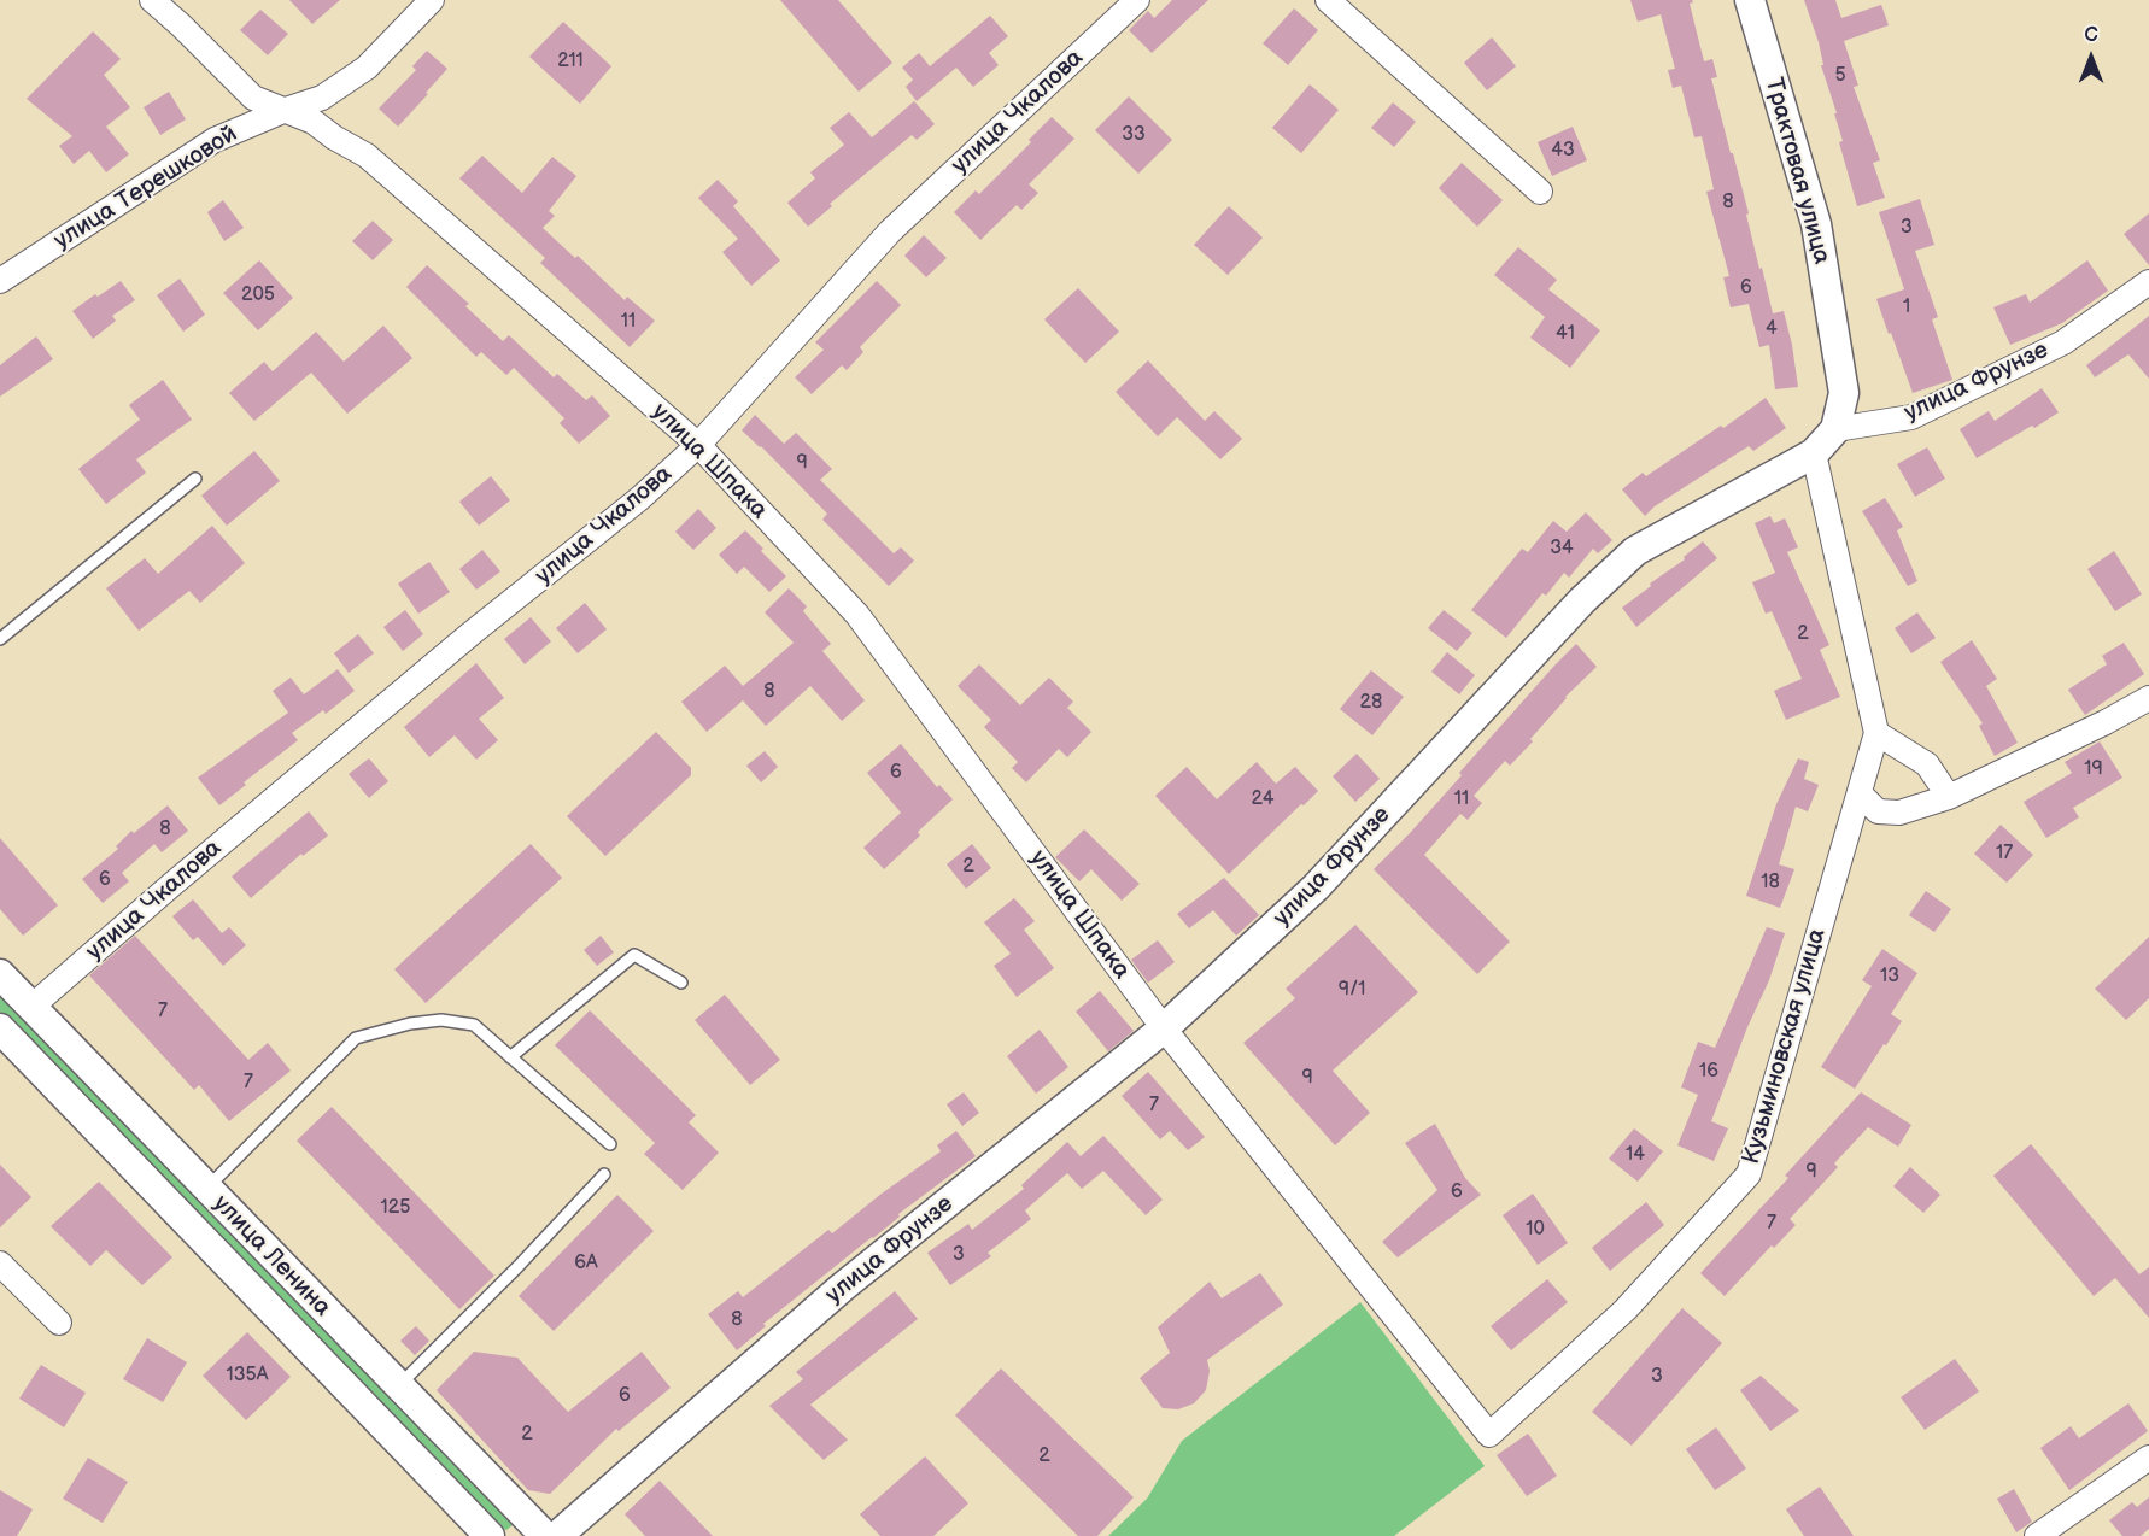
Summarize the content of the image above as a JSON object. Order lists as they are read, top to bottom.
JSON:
{
  "streets": {
    "street": [
      "улица Чкалова",
      "Трактовая улица",
      "улица Терешковой",
      "улица Фрунзе",
      "улица Шпака",
      "Кузьминовская улица",
      "улица Ленина"
    ]
  },
  "crossings": [
    ["улица Чкалова", "улица Шпака"],
    ["улица Чкалова", "улица Ленина"],
    ["Трактовая улица", "улица Фрунзе"],
    ["улица Терешковой", "улица Шпака"],
    ["улица Фрунзе", "улица Шпака"],
    ["улица Фрунзе", "Кузьминовская улица"],
    ["улица Шпака", "Кузьминовская улица"]
  ],
  "house_numbers": [
    "211",
    "5",
    "33",
    "43",
    "8",
    "3",
    "6",
    "205",
    "1",
    "11",
    "4",
    "41",
    "9",
    "34",
    "2",
    "8",
    "28",
    "19",
    "6",
    "24",
    "11",
    "8",
    "17",
    "2",
    "6",
    "18",
    "13",
    "9/1",
    "7",
    "16",
    "9",
    "7",
    "7",
    "14",
    "9",
    "6",
    "125",
    "7",
    "10",
    "3",
    "6А",
    "8",
    "135А",
    "3",
    "6",
    "2",
    "2"
  ],
  "north": "top"
}
